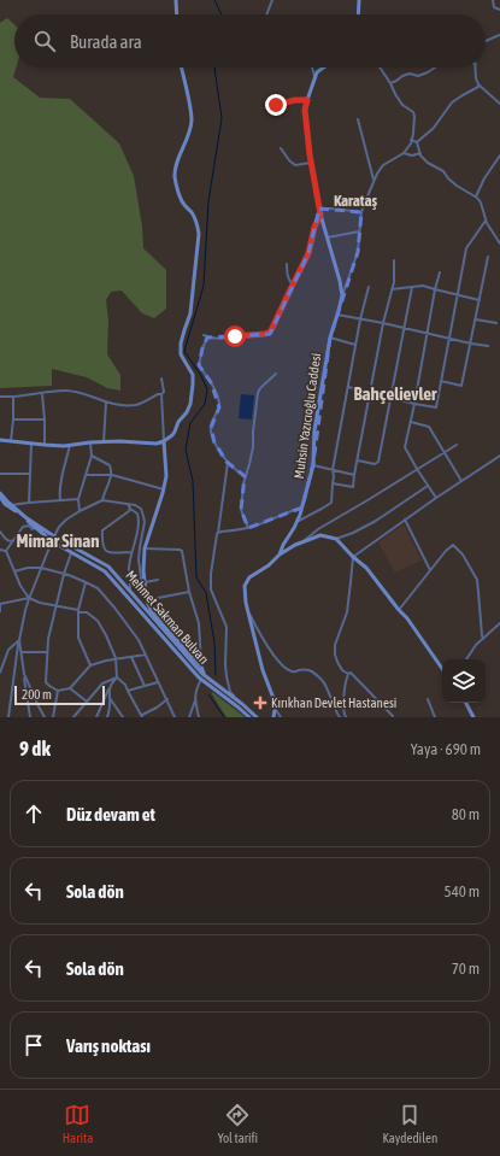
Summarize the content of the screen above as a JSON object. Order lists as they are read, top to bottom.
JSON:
{
  "streets": {
    "street": ["Muhsin Yazıcıoğlu Caddesi", "Mehmet Sakman Bulvarı"]
  },
  "districts": ["Karataş", "Bahçelievler", "Mimar Sinan"],
  "places": {
    "health": ["Kırıkhan Devlet Hastanesi"]
  },
  "scale_bar": "200 m",
  "page": {
    "search": "Burada ara",
    "scale": "200 m",
    "heading": ["9 dk", "Yaya · 690 m"],
    "list": [
      ["Düz devam et", "80 m"],
      ["Sola dön", "540 m"],
      ["Sola dön", "70 m"],
      "Varış noktası"
    ],
    "nav": ["Harita", "Yol tarifi", "Kaydedilen"]
  }
}
